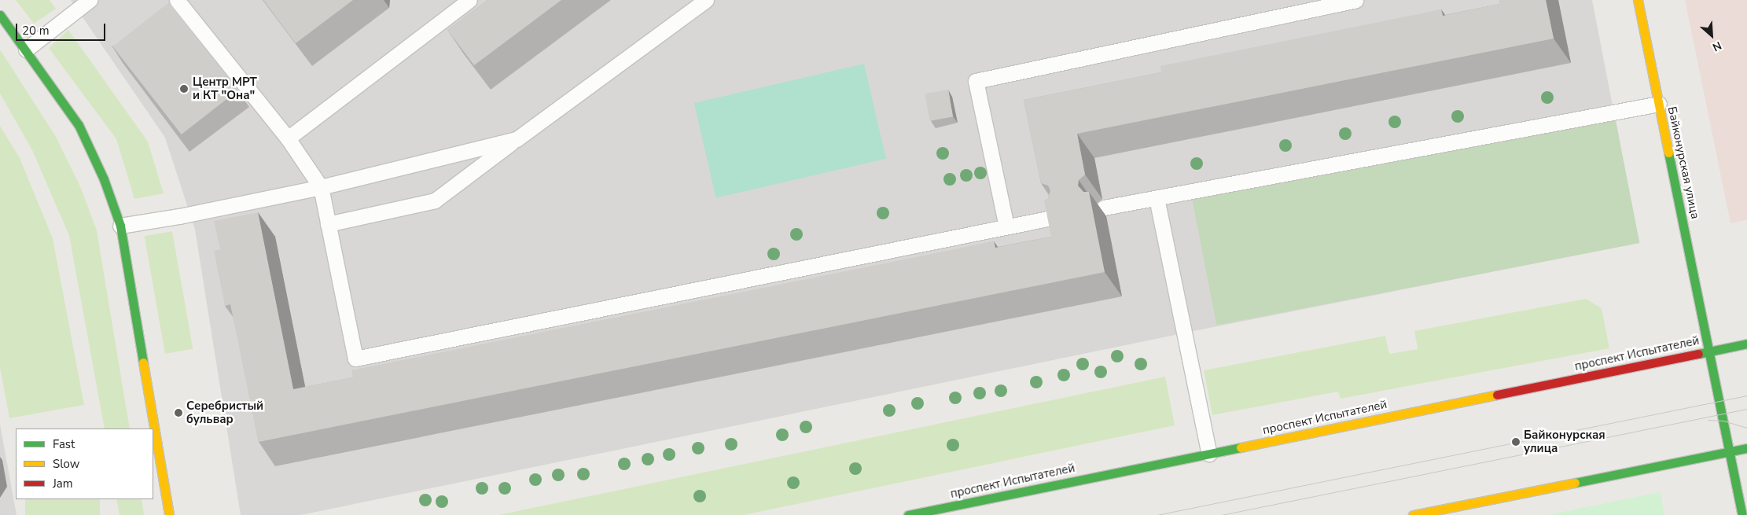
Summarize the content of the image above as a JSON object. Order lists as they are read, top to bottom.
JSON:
{
  "streets": {
    "main road": ["Байконурская улица", "проспект Испытателей"]
  },
  "crossings": [
    ["Байконурская улица", "проспект Испытателей"]
  ],
  "places": ["Центр МРТ и КТ \"Она\"", "Серебристый бульвар", "Байконурская улица"],
  "legend": ["Fast", "Slow", "Jam"],
  "scale_bar": "20 m",
  "north": "bottom right"
}
